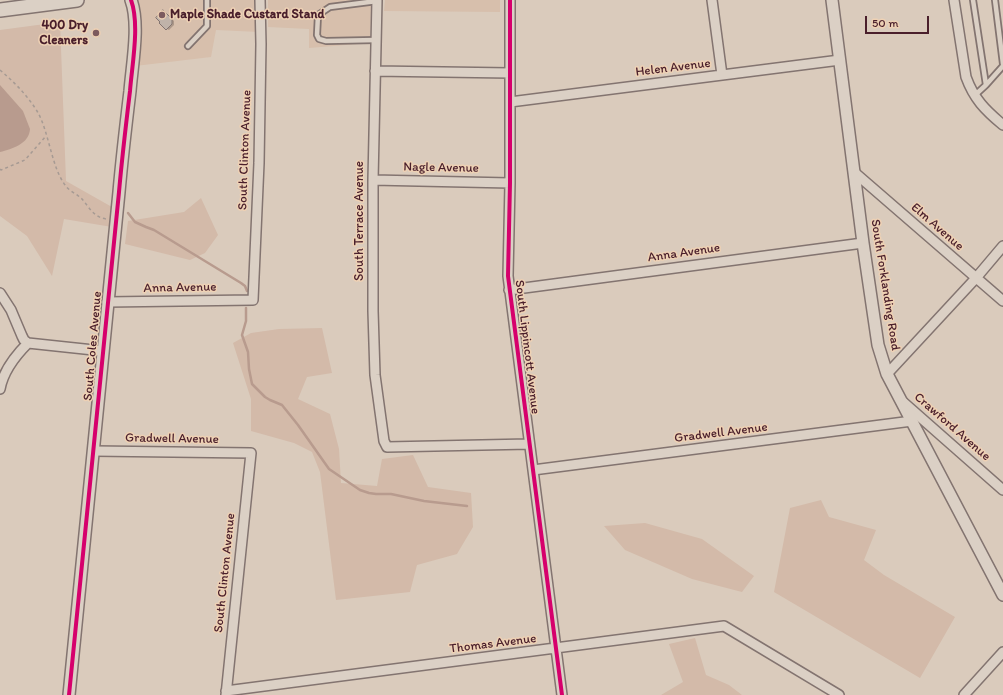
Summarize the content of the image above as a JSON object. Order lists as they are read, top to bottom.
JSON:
{
  "streets": {
    "street": [
      "Helen Avenue",
      "South Clinton Avenue",
      "Nagle Avenue",
      "South Terrace Avenue",
      "Elm Avenue",
      "Anna Avenue",
      "South Forklanding Road",
      "South Coles Avenue",
      "South Lippincott Avenue",
      "Crawford Avenue",
      "Gradwell Avenue",
      "Thomas Avenue"
    ]
  },
  "crossings": [
    ["Helen Avenue", "South Forklanding Road"],
    ["Helen Avenue", "South Lippincott Avenue"],
    ["South Clinton Avenue", "Anna Avenue"],
    ["South Clinton Avenue", "Gradwell Avenue"],
    ["South Clinton Avenue", "Thomas Avenue"],
    ["Nagle Avenue", "South Terrace Avenue"],
    ["Nagle Avenue", "South Lippincott Avenue"],
    ["South Terrace Avenue", "South Lippincott Avenue"],
    ["Elm Avenue", "South Forklanding Road"],
    ["Anna Avenue", "South Forklanding Road"],
    ["Anna Avenue", "South Coles Avenue"],
    ["Anna Avenue", "South Lippincott Avenue"],
    ["South Forklanding Road", "Crawford Avenue"],
    ["South Forklanding Road", "Gradwell Avenue"],
    ["South Coles Avenue", "Gradwell Avenue"],
    ["South Lippincott Avenue", "Gradwell Avenue"],
    ["South Lippincott Avenue", "Thomas Avenue"]
  ],
  "places": ["Maple Shade Custard Stand", "400 Dry Cleaners"],
  "scale_bar": "50 m"
}
